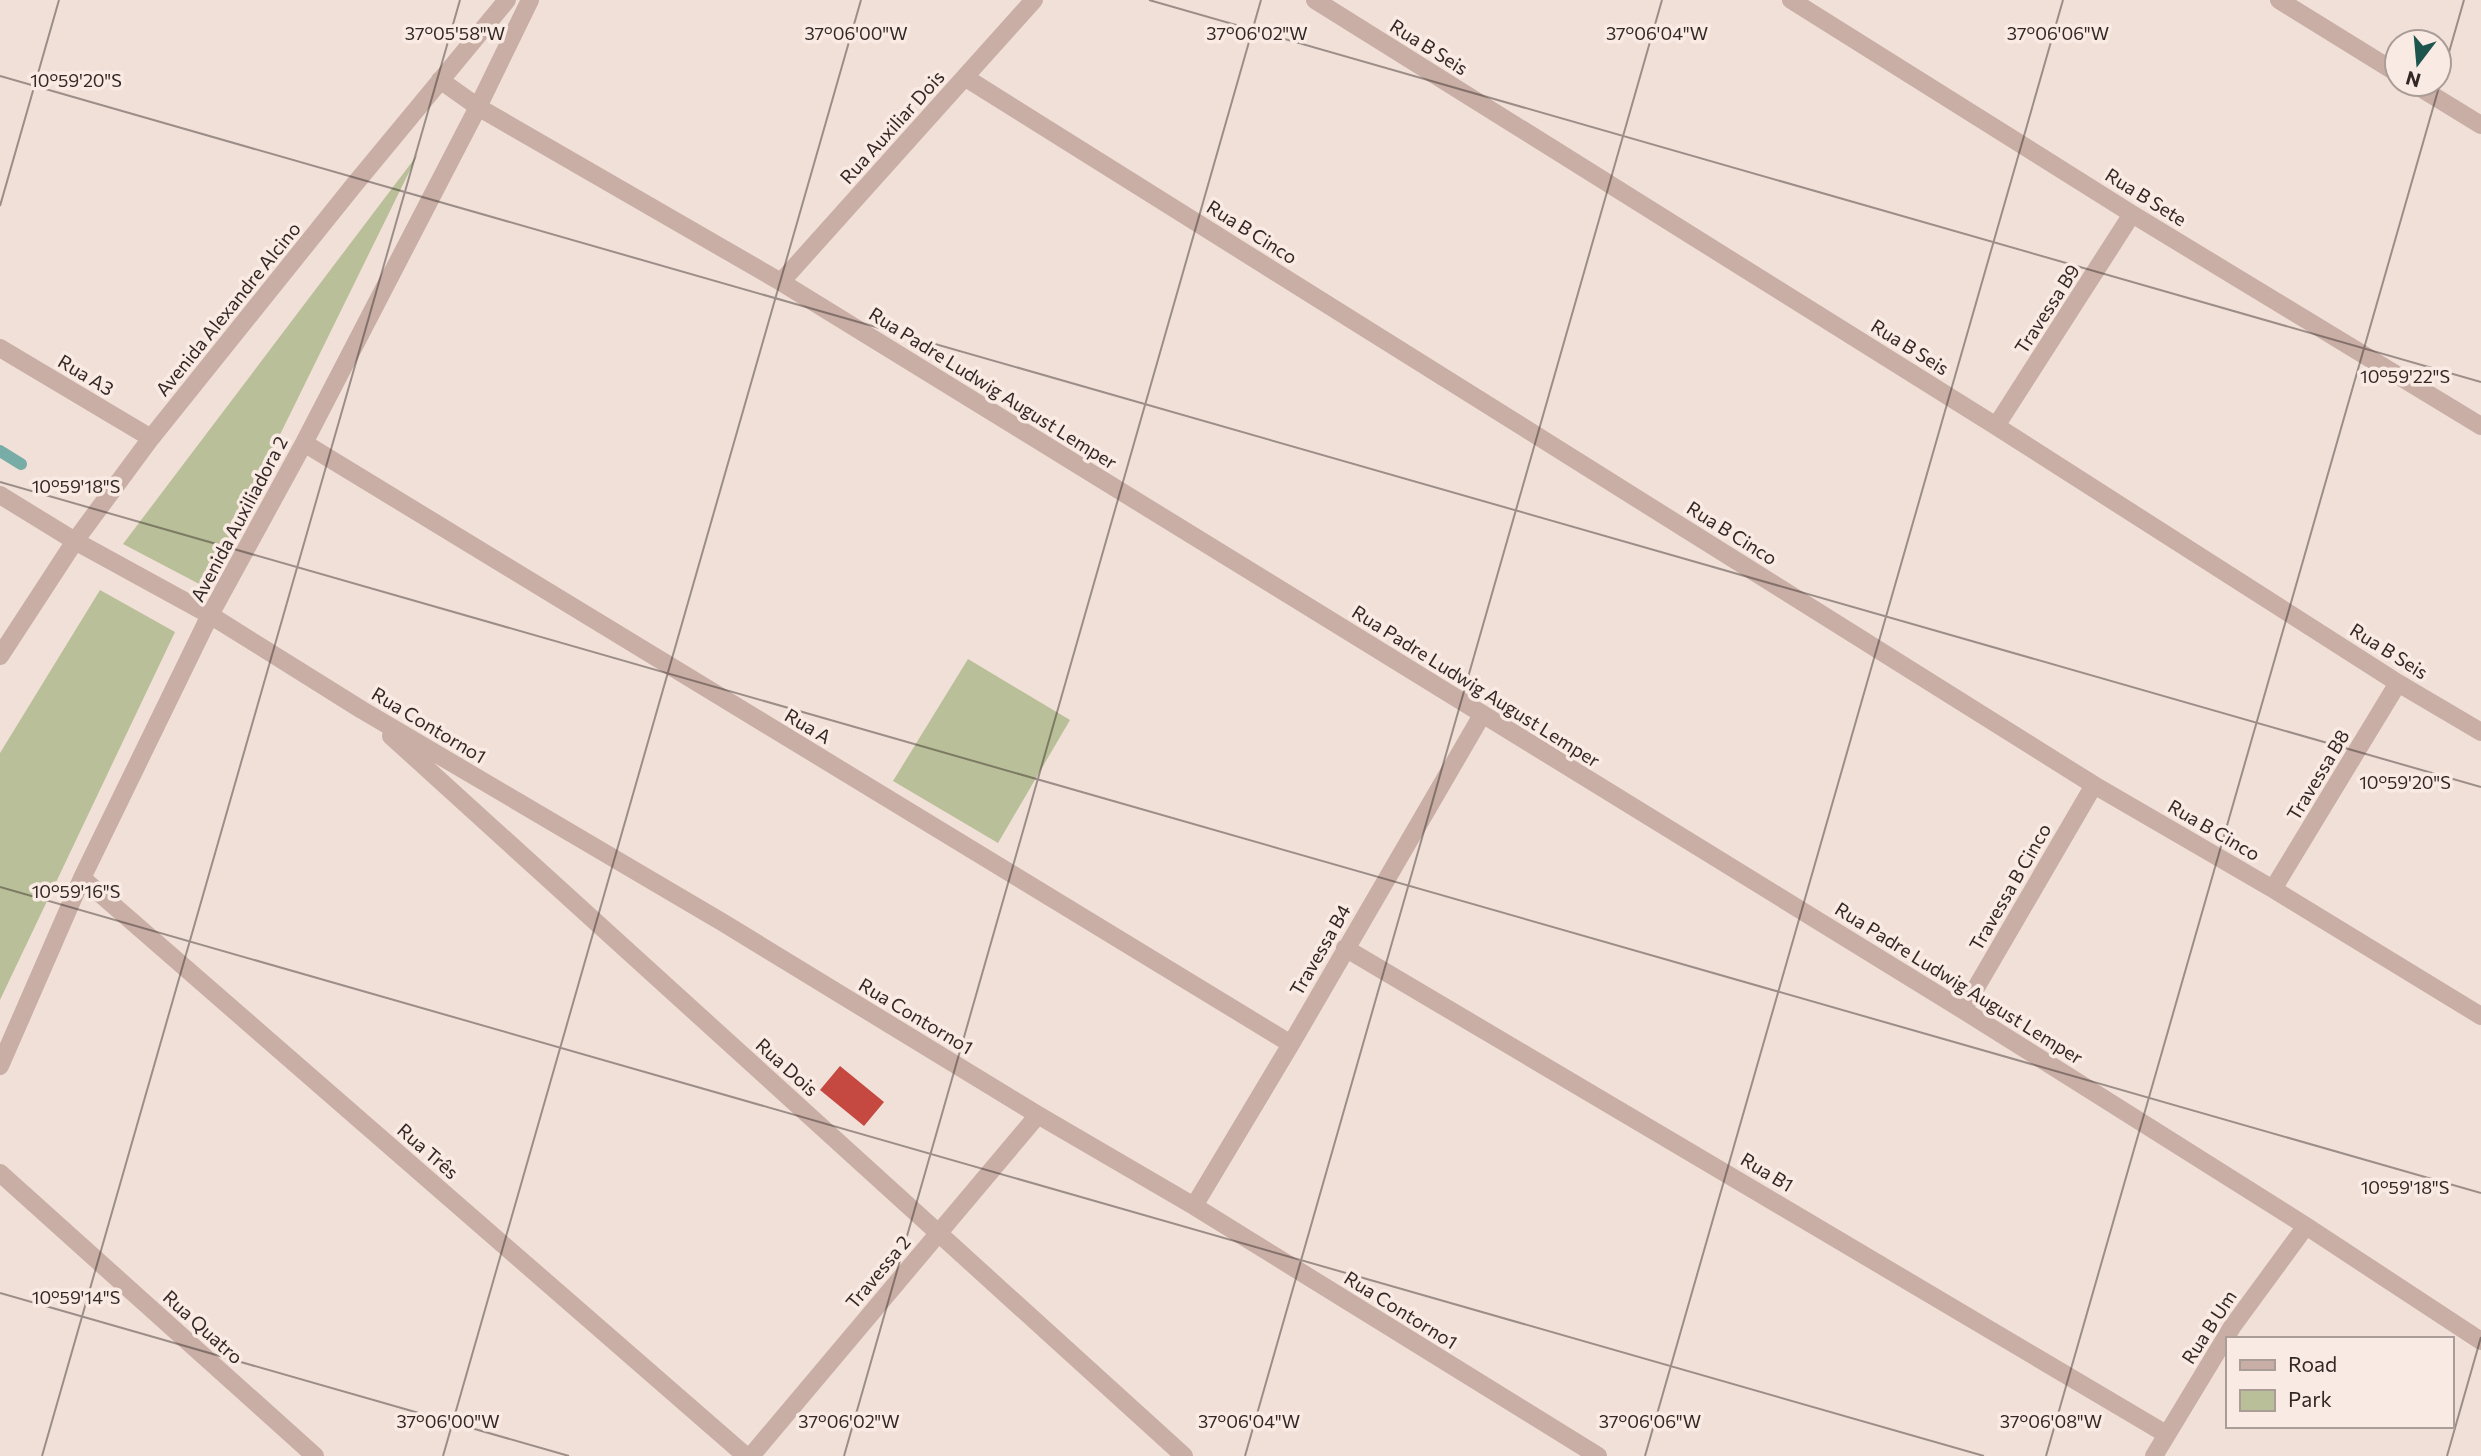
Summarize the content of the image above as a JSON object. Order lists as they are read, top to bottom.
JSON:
{
  "streets": {
    "street": [
      "Rua B Seis",
      "Rua Auxiliar Dois",
      "Rua B Sete",
      "Rua B Cinco",
      "Avenida Alexandre Alcino",
      "Travessa B9",
      "Rua A3",
      "Rua Padre Ludwig August Lemper",
      "Avenida Auxiliadora 2",
      "Rua Contorno1",
      "Rua A",
      "Travessa B8",
      "Travessa B Cinco",
      "Travessa B4",
      "Rua Dois",
      "Rua Três",
      "Rua B1",
      "Travessa 2",
      "Rua Quatro",
      "Rua B Um"
    ]
  },
  "crossings": [
    ["Rua B Seis", "Travessa B9"],
    ["Rua B Seis", "Travessa B8"],
    ["Rua Auxiliar Dois", "Rua B Cinco"],
    ["Rua Auxiliar Dois", "Rua Padre Ludwig August Lemper"],
    ["Rua B Sete", "Travessa B9"],
    ["Rua B Cinco", "Travessa B8"],
    ["Rua B Cinco", "Travessa B Cinco"],
    ["Avenida Alexandre Alcino", "Rua A3"],
    ["Avenida Alexandre Alcino", "Rua Padre Ludwig August Lemper"],
    ["Avenida Alexandre Alcino", "Rua Contorno1"],
    ["Rua Padre Ludwig August Lemper", "Avenida Auxiliadora 2"],
    ["Rua Padre Ludwig August Lemper", "Travessa B Cinco"],
    ["Rua Padre Ludwig August Lemper", "Travessa B4"],
    ["Rua Padre Ludwig August Lemper", "Rua B Um"],
    ["Avenida Auxiliadora 2", "Rua Contorno1"],
    ["Avenida Auxiliadora 2", "Rua A"],
    ["Avenida Auxiliadora 2", "Rua Três"],
    ["Rua Contorno1", "Travessa B4"],
    ["Rua Contorno1", "Rua Dois"],
    ["Rua Contorno1", "Travessa 2"],
    ["Rua A", "Travessa B4"],
    ["Travessa B4", "Rua B1"],
    ["Rua Dois", "Travessa 2"],
    ["Rua B1", "Rua B Um"]
  ],
  "legend": ["Road", "Park"],
  "north": "bottom",
  "coordinates": [
    "37°05'58\"W",
    "37°06'00\"W",
    "37°06'02\"W",
    "37°06'04\"W",
    "37°06'06\"W",
    "10°59'20\"S",
    "10°59'22\"S",
    "10°59'18\"S",
    "10°59'16\"S",
    "10°59'14\"S",
    "37°06'08\"W"
  ]
}
